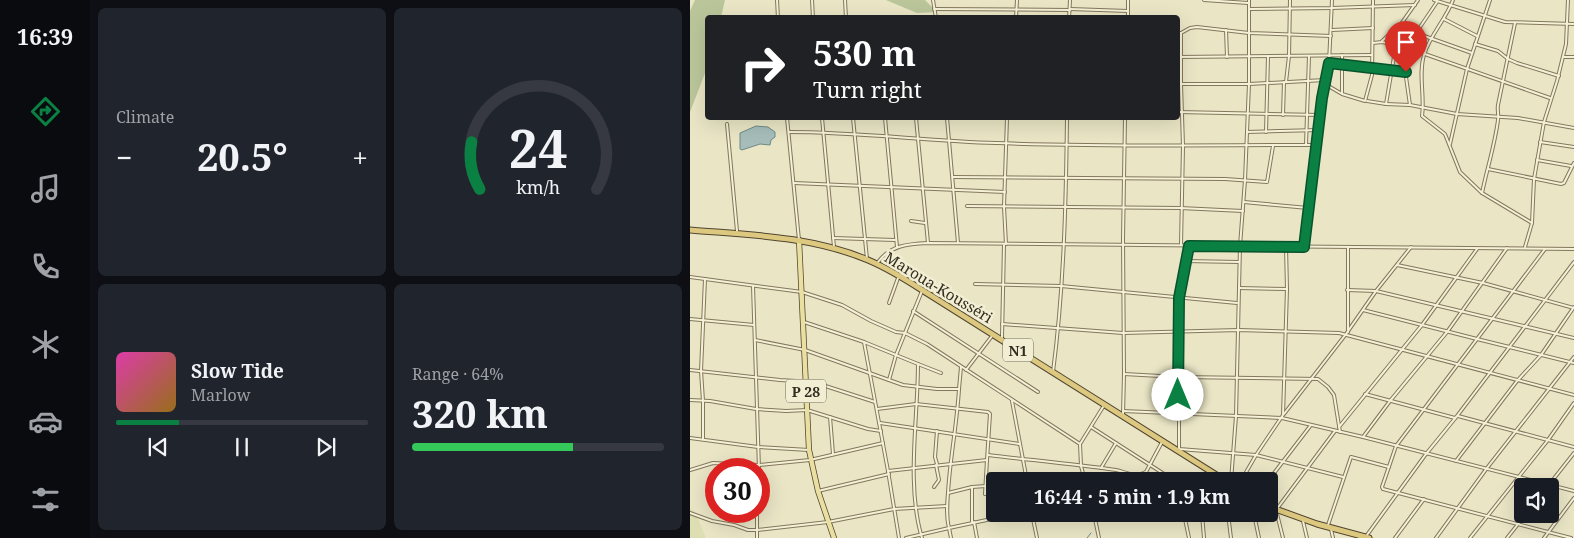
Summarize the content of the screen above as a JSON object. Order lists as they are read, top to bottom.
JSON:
{
  "streets": {
    "highway": ["Maroua-Kousséri", "N1"],
    "main road": ["P 28"]
  },
  "crossings": [
    ["Maroua-Kousséri", "P 28"]
  ],
  "page": {
    "tabs": "16:39",
    "tile": [
      "Climate",
      ["Range · 64%", "320 km"]
    ],
    "turn": ["530 m", "Turn right"],
    "heat": ["−", "20.5°", "+"],
    "song": ["Slow Tide", "Marlow"],
    "limit": "30",
    "trip": "16:44 · 5 min · 1.9 km",
    "gauge": ["24", "km/h"]
  }
}
